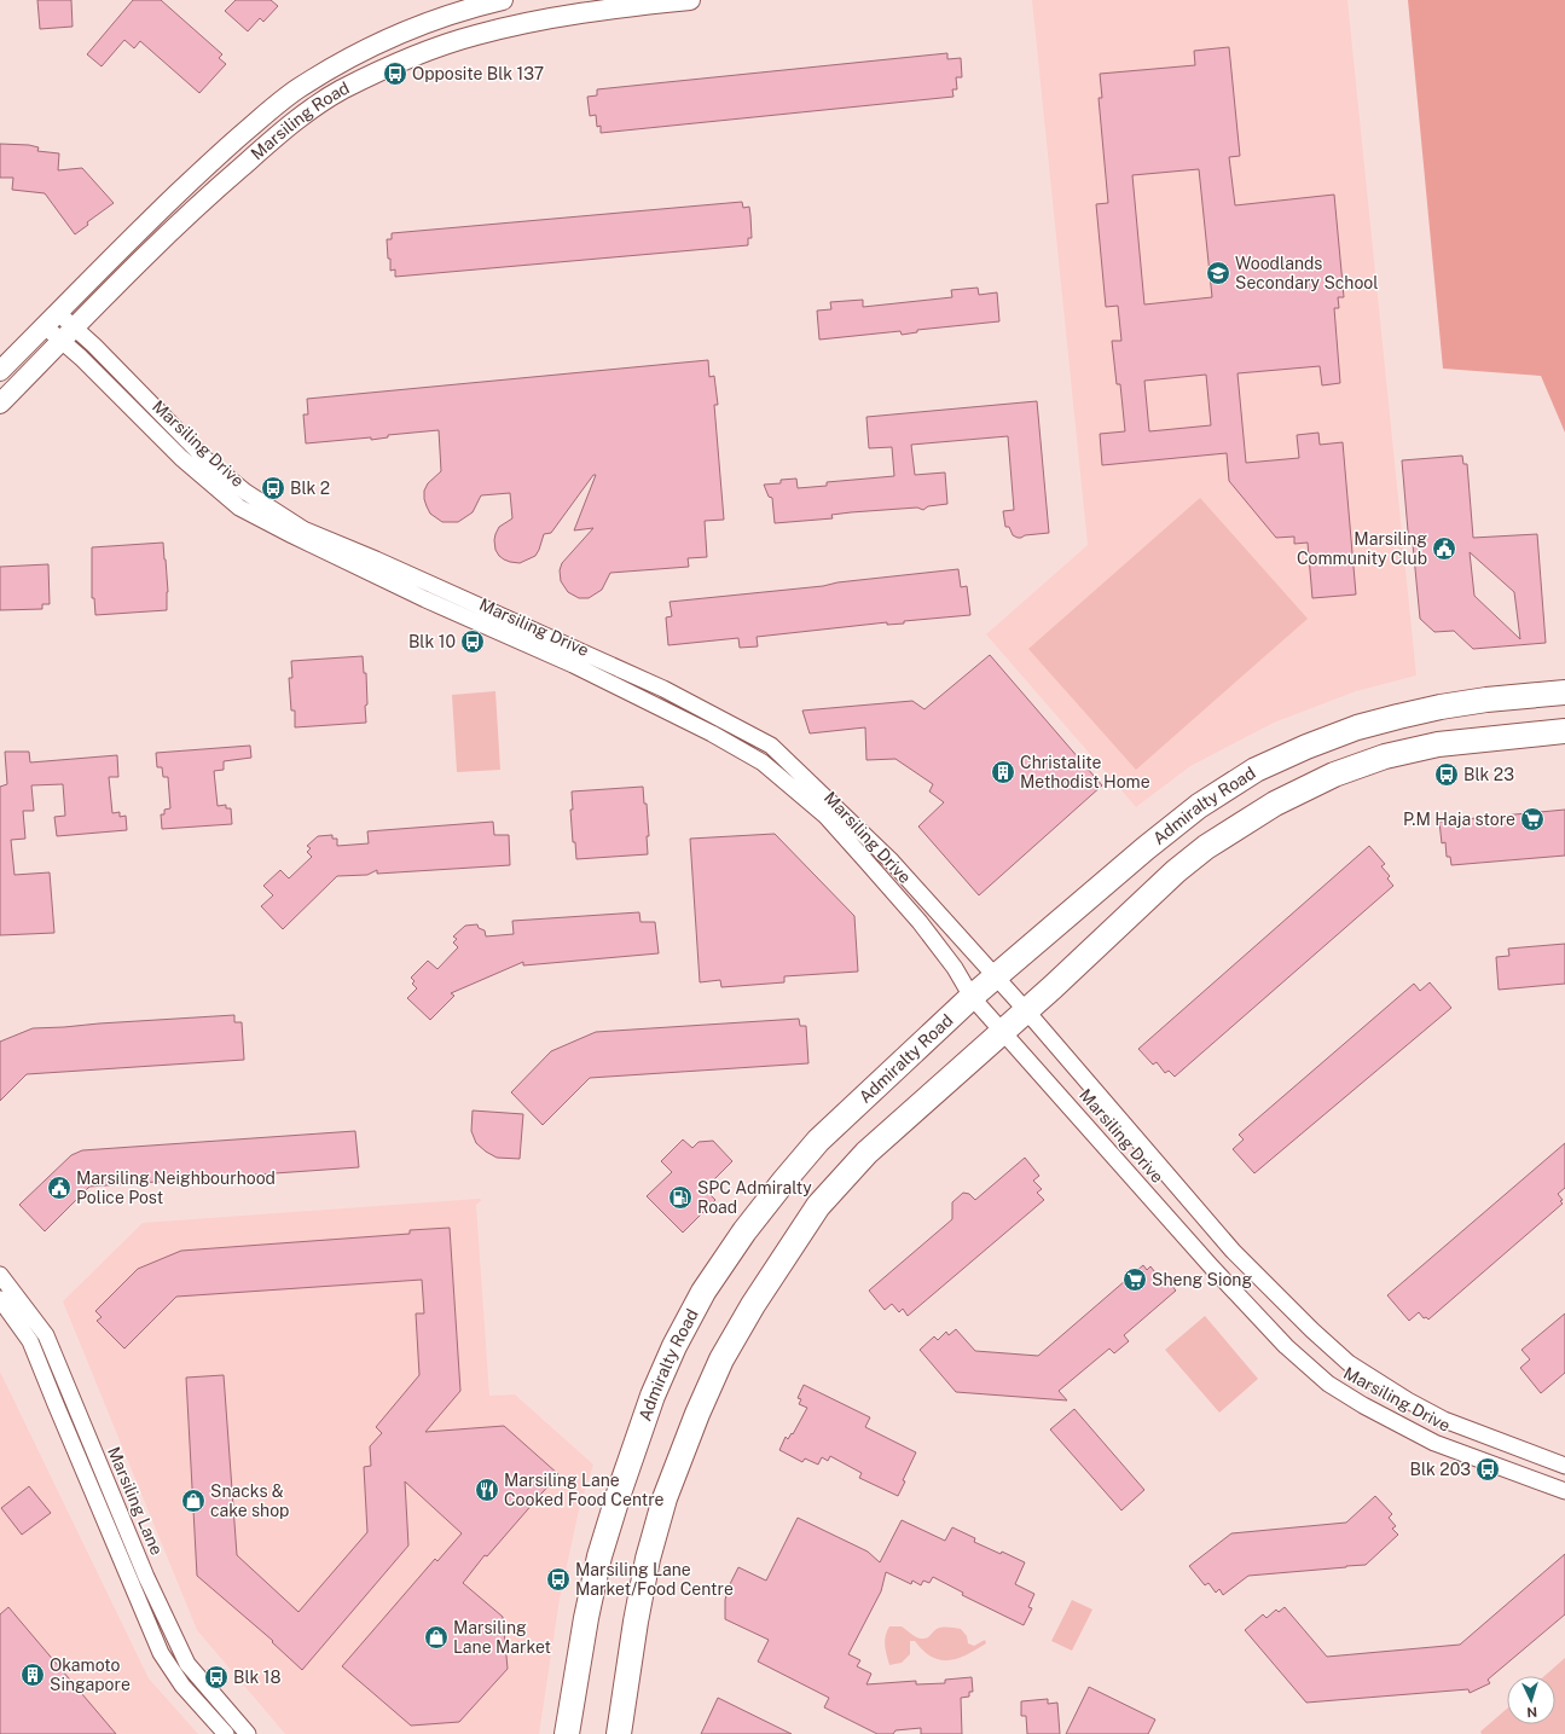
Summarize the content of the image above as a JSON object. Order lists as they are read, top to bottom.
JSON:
{
  "streets": {
    "main road": ["Admiralty Road"],
    "street": ["Marsiling Road", "Marsiling Drive", "Marsiling Lane"]
  },
  "crossings": [
    ["Marsiling Road", "Marsiling Drive"],
    ["Marsiling Drive", "Admiralty Road"]
  ],
  "places": {
    "bus stop": [
      "Opposite Blk 137",
      "Blk 2",
      "Blk 10",
      "Blk 23",
      "Blk 203",
      "Marsiling Lane Market/Food Centre",
      "Blk 18"
    ],
    "school or university": ["Woodlands Secondary School"],
    "public building": ["Marsiling Community Club", "Marsiling Neighbourhood Police Post"],
    "building": ["Christalite Methodist Home", "Okamoto Singapore"],
    "supermarket": ["P.M Haja store", "Sheng Siong"],
    "fuel station": ["SPC Admiralty Road"],
    "restaurant": ["Marsiling Lane Cooked Food Centre"],
    "shop": ["Snacks & cake shop", "Marsiling Lane Market"]
  },
  "north": "bottom"
}
